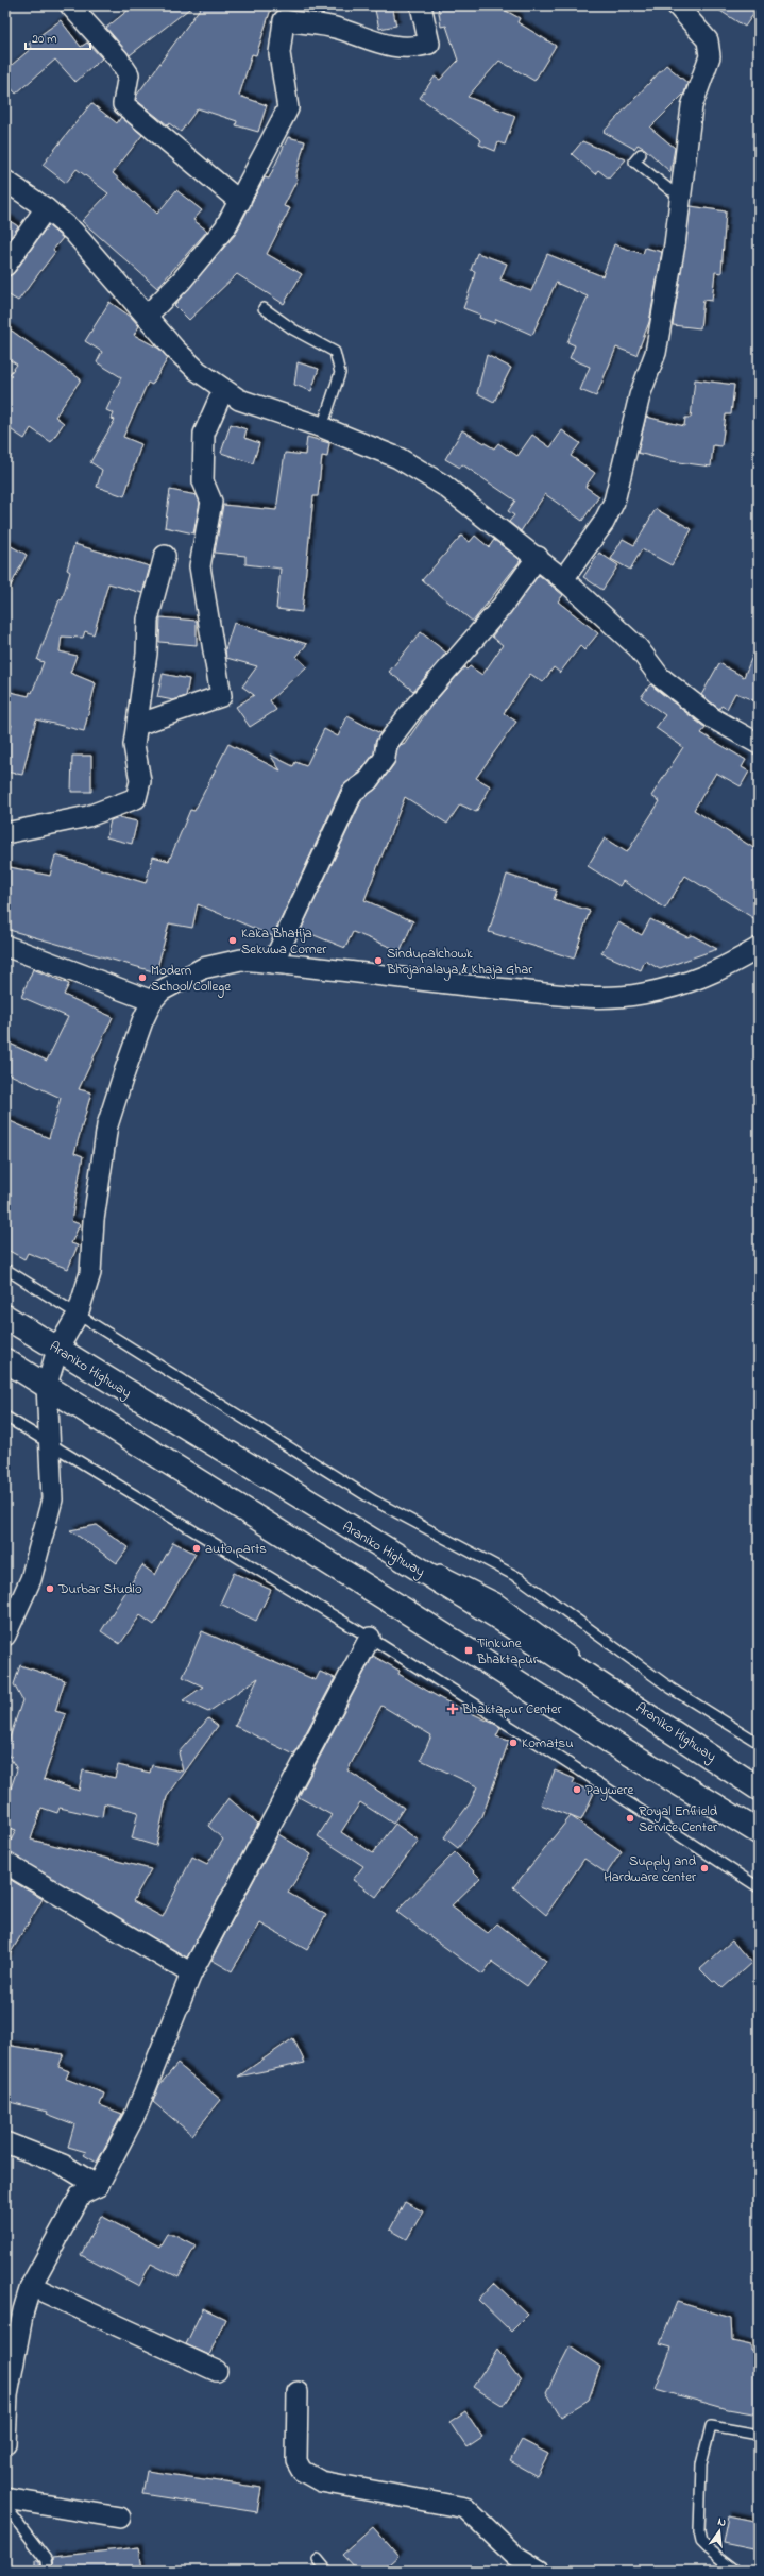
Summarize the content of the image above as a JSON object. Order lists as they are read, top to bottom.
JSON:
{
  "streets": {
    "highway": ["Araniko Highway"]
  },
  "places": {
    "other": [
      "Kaka Bhatija Sekuwa Corner",
      "Sindupalchowk Bhojanalaya & Khaja Ghar",
      "Modern School/College",
      "auto parts",
      "Durbar Studio",
      "Komatsu",
      "Paywere",
      "Royal Enfiield Service Center",
      "Supply and Hardware center"
    ],
    "transit": ["Tinkune Bhaktapur"],
    "health": ["Bhaktapur Center"]
  },
  "scale_bar": "20 m",
  "north": "top"
}
